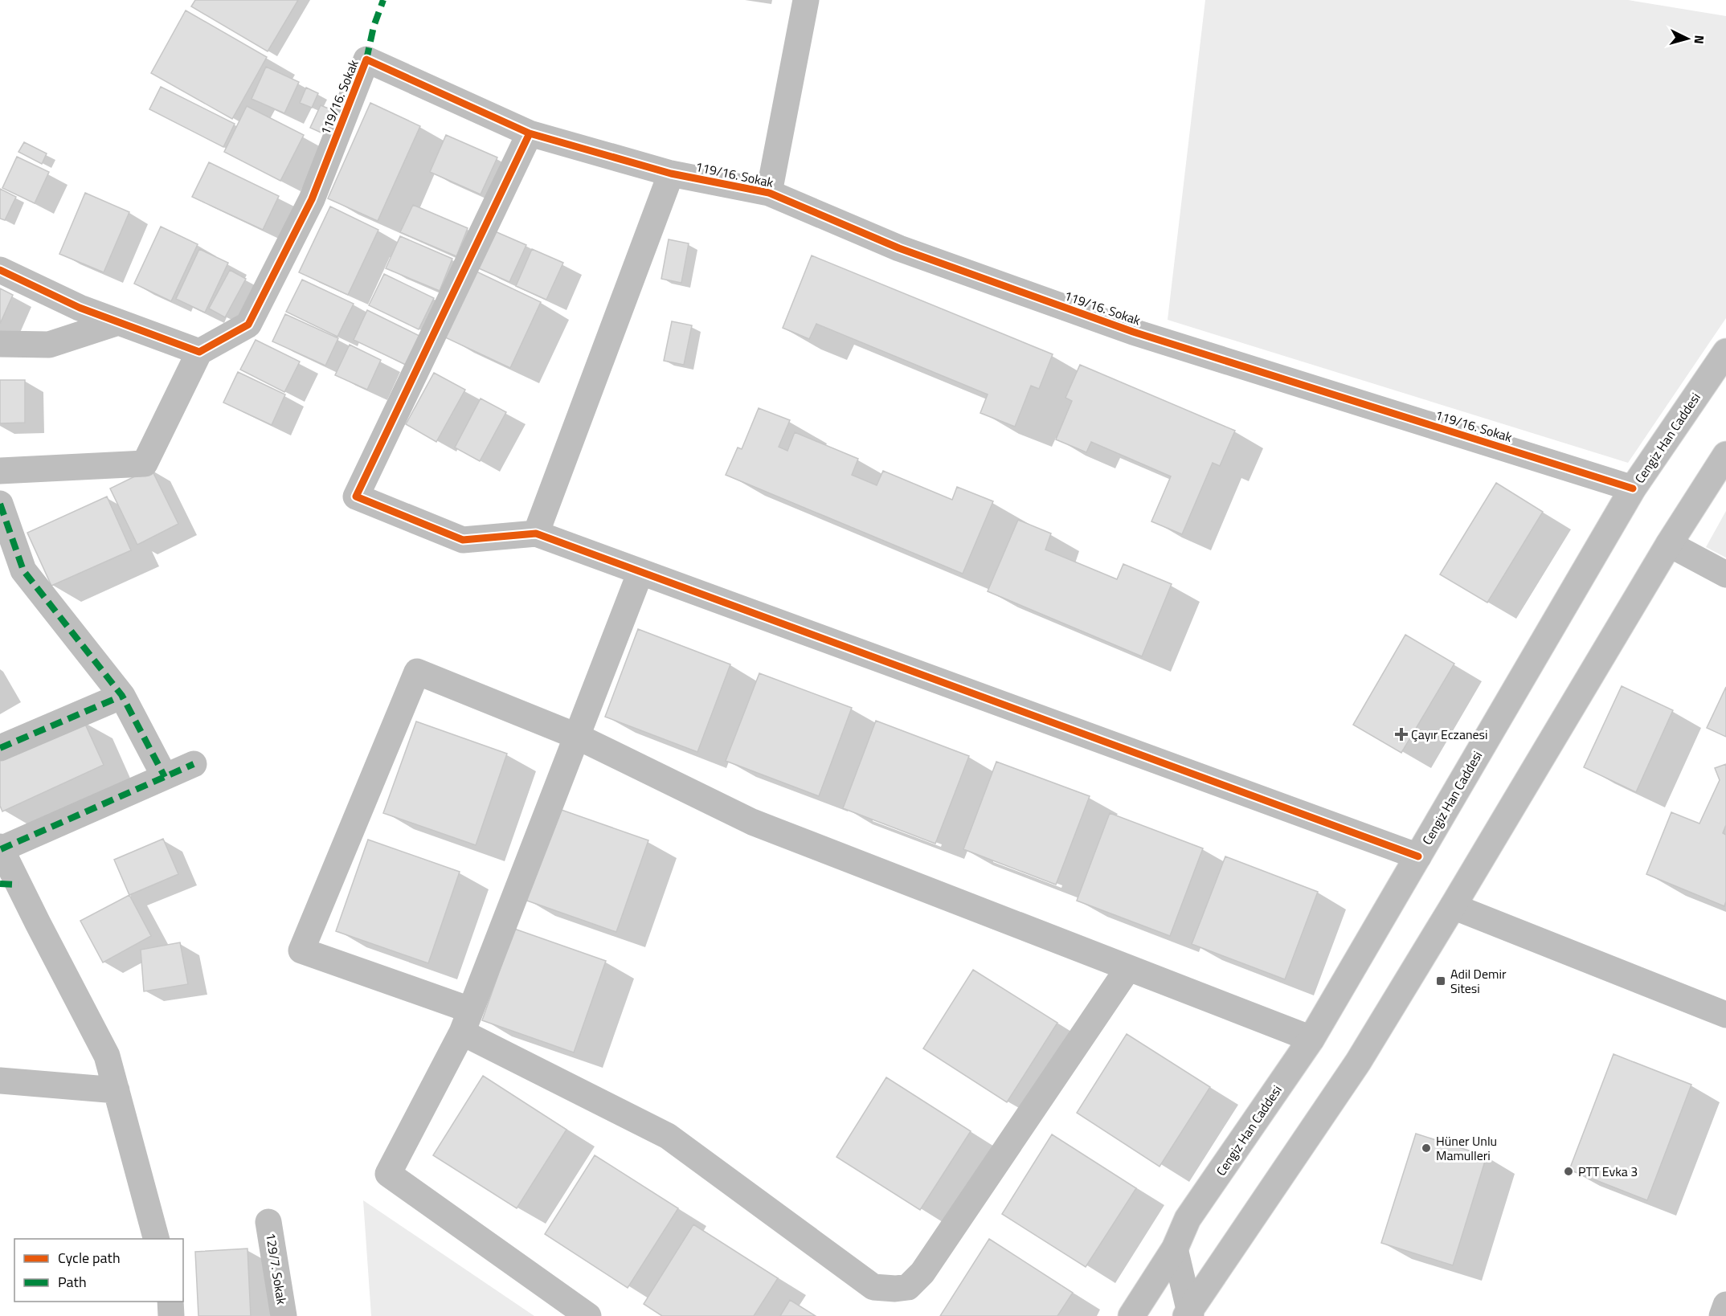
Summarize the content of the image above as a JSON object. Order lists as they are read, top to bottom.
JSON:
{
  "streets": {
    "street": ["119/16. Sokak", "Cengiz Han Caddesi", "129/7. Sokak"]
  },
  "crossings": [
    ["119/16. Sokak", "Cengiz Han Caddesi"]
  ],
  "places": {
    "health": ["Çayır Eczanesi"],
    "transit": ["Adil Demir Sitesi"],
    "other": ["Hüner Unlu Mamulleri", "PTT Evka 3"]
  },
  "legend": ["Cycle path", "Path"],
  "north": "right"
}
